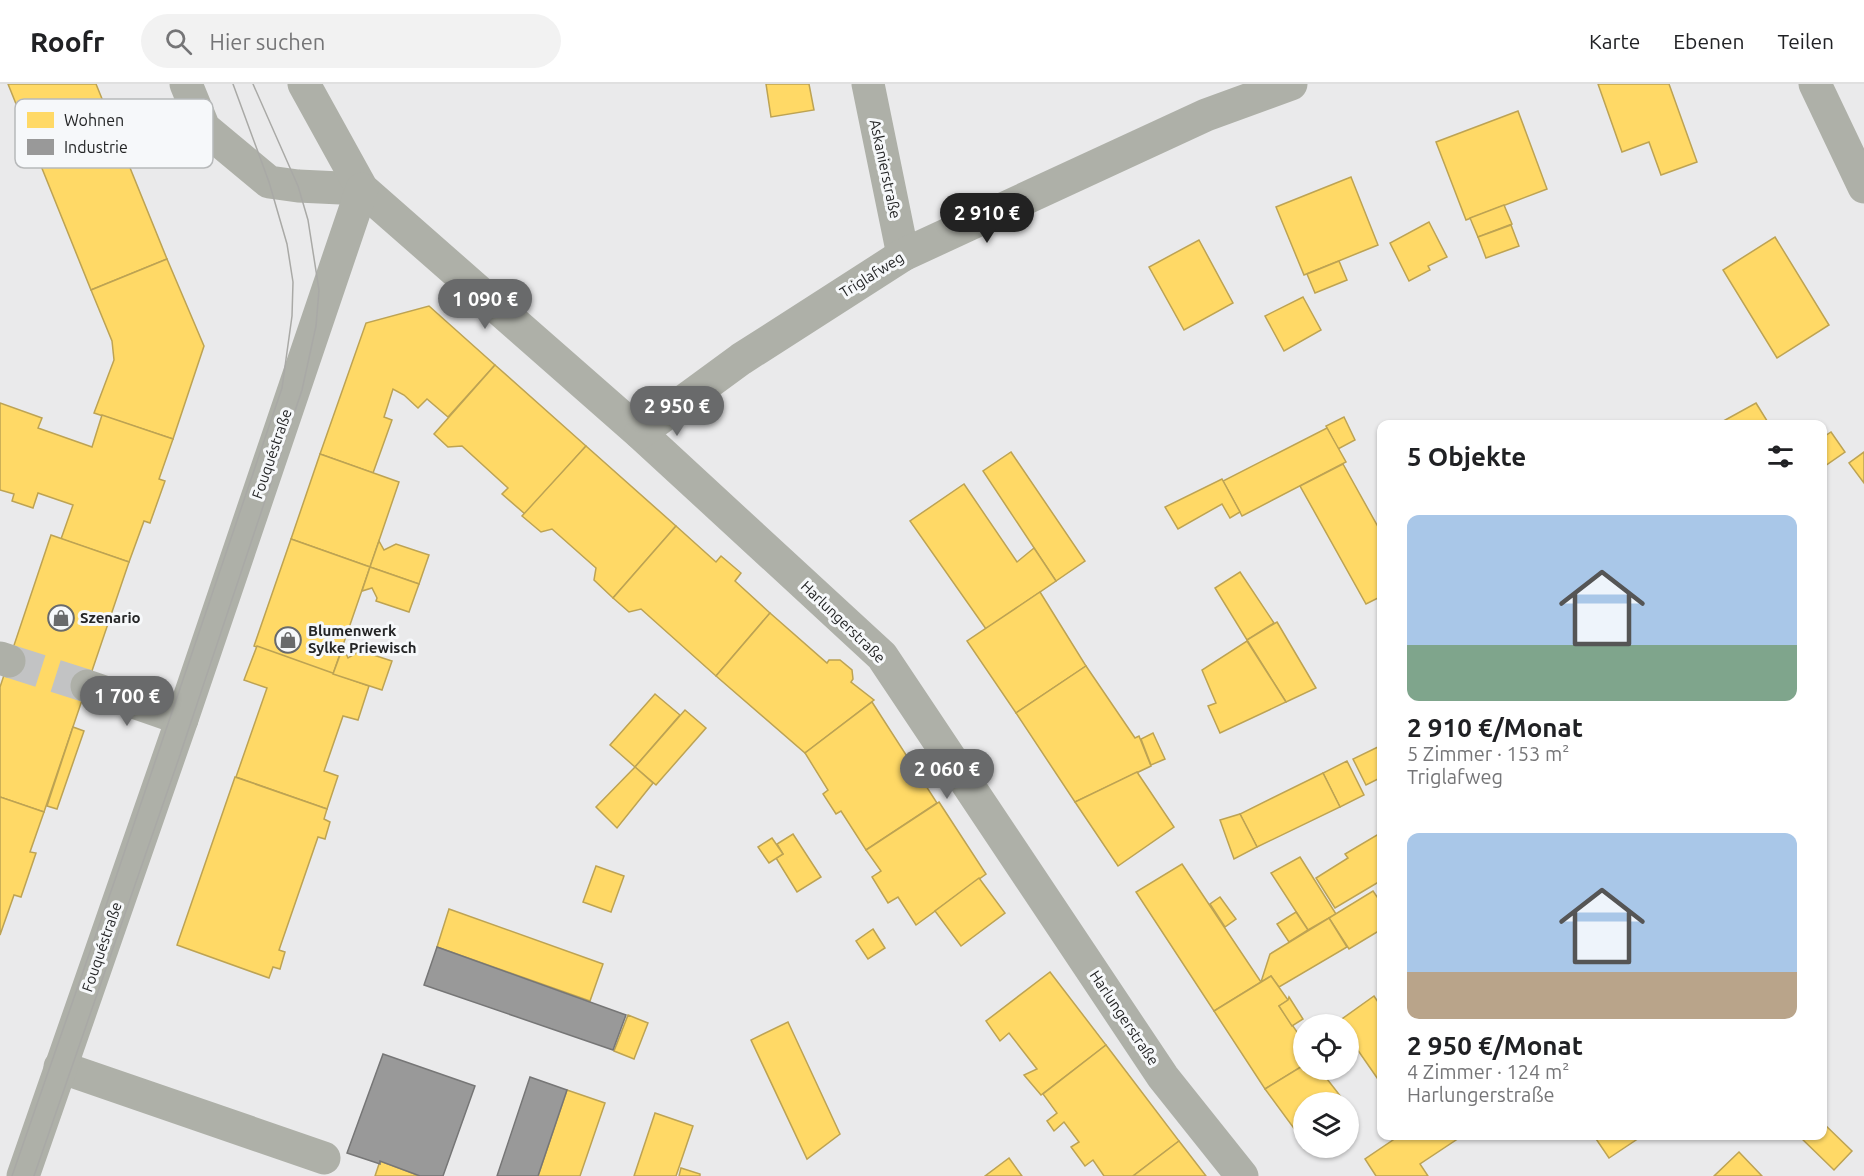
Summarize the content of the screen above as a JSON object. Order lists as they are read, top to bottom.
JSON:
{
  "streets": {
    "street": [
      "Askanierstraße",
      "Triglafweg",
      "Fouquéstraße",
      "Harlungerstraße"
    ]
  },
  "crossings": [
    ["Askanierstraße", "Triglafweg"],
    ["Triglafweg", "Harlungerstraße"],
    ["Fouquéstraße", "Harlungerstraße"]
  ],
  "places": {
    "shop": ["Szenario", "Blumenwerk Sylke Priewisch"]
  },
  "legend": ["Wohnen", "Industrie"],
  "page": {
    "header": "Roofr",
    "search": "Hier suchen",
    "nav": ["Karte", "Ebenen", "Teilen"],
    "price": [
      "2 910 €",
      "1 090 €",
      "2 950 €",
      "1 700 €",
      "2 060 €"
    ],
    "heading": "5 Objekte",
    "list": [
      {
        "name": "2 910 €/Monat",
        "note": "5 Zimmer · 153 m² · Triglafweg"
      },
      {
        "name": "2 950 €/Monat",
        "note": "4 Zimmer · 124 m² · Harlungerstraße"
      }
    ]
  }
}
